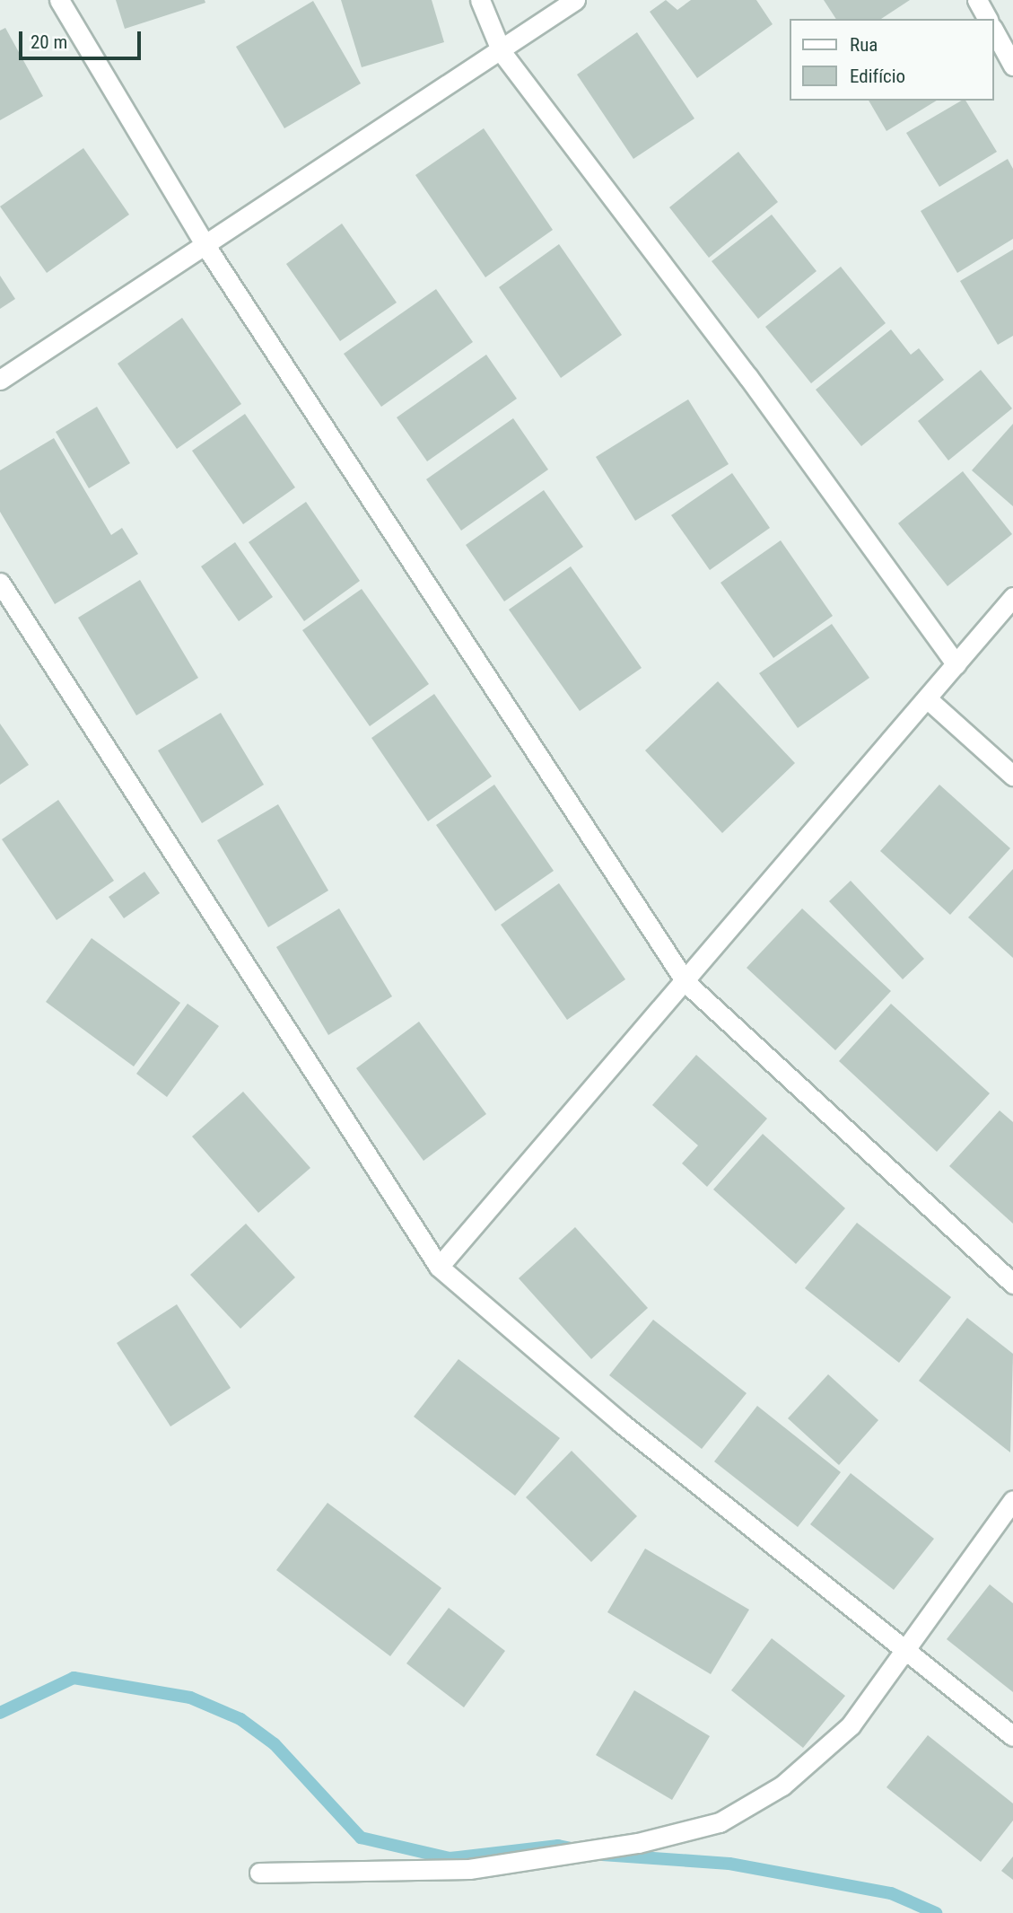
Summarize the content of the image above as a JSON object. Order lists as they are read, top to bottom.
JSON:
{
  "legend": ["Rua", "Edifício"],
  "scale_bar": "20 m"
}
